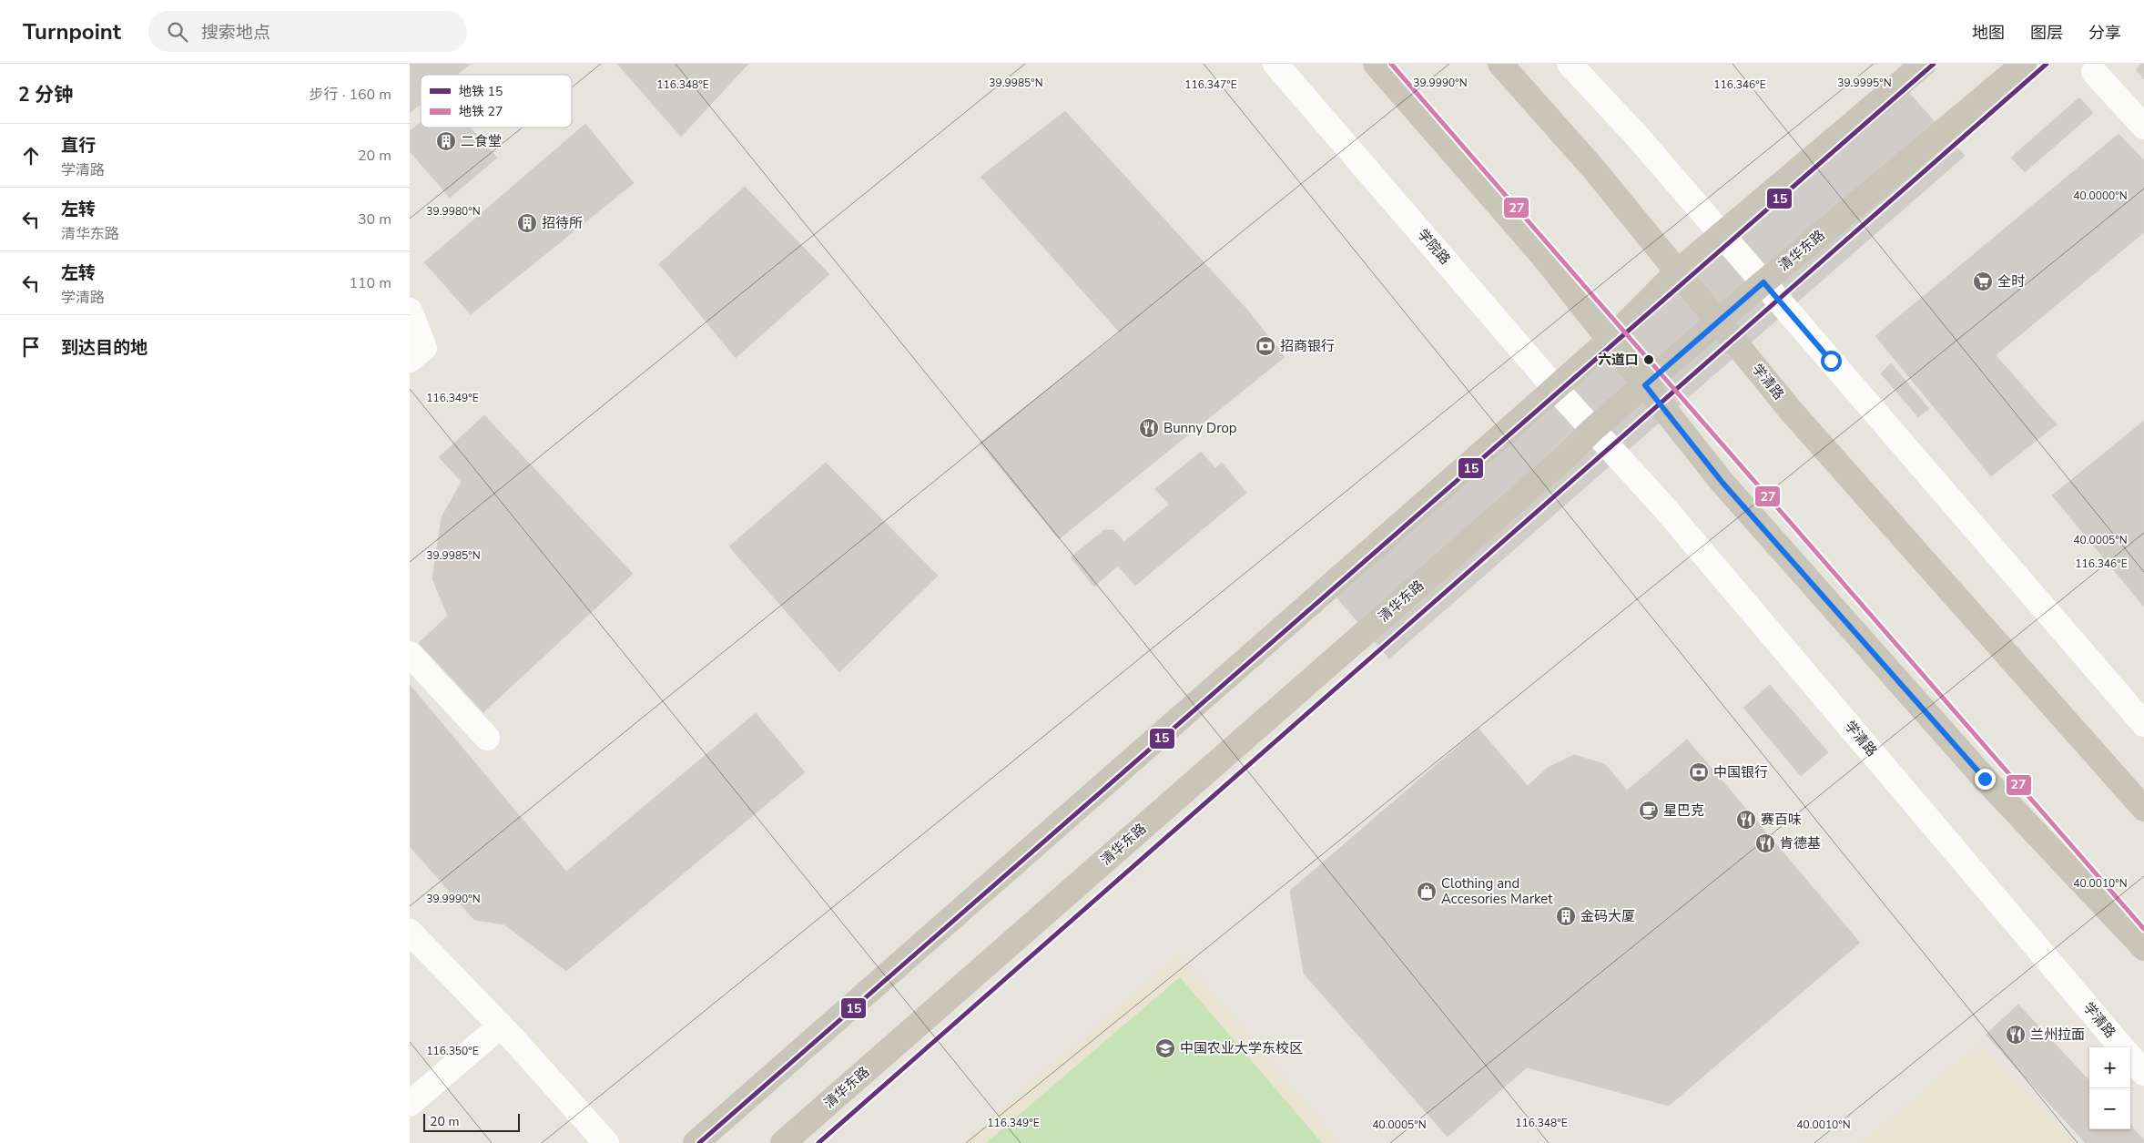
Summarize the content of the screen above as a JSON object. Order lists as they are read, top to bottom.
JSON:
{
  "streets": {
    "main road": ["清华东路", "学清路"],
    "street": ["学院路"]
  },
  "crossings": [
    ["学院路", "清华东路"],
    ["学院路", "学清路"],
    ["清华东路", "学清路"]
  ],
  "places": {
    "building": ["二食堂", "招待所", "金码大厦"],
    "supermarket": ["全时"],
    "bank": ["招商银行", "中国银行"],
    "other": ["六道口"],
    "restaurant": [
      "Bunny Drop",
      "赛百味",
      "肯德基",
      "兰州拉面"
    ],
    "cafe": ["星巴克"],
    "shop": ["Clothing and Accesories Market"],
    "school or university": ["中国农业大学东校区"]
  },
  "lines": ["metro line 15", "metro line 27"],
  "legend": ["地铁 15", "地铁 27"],
  "scale_bar": "20 m",
  "page": {
    "header": "Turnpoint",
    "search": "搜索地点",
    "nav": ["地图", "图层", "分享"],
    "heading": ["2 分钟", "步行 · 160 m"],
    "list": [
      ["直行", "学清路", "20 m"],
      ["左转", "清华东路", "30 m"],
      ["左转", "学清路", "110 m"],
      "到达目的地"
    ],
    "map_buttons": ["+", "−"],
    "scale": "20 m"
  },
  "coordinates": [
    "39.9985°N",
    "39.9995°N",
    "39.9990°N",
    "116.348°E",
    "116.346°E",
    "116.347°E",
    "40.0000°N",
    "39.9980°N",
    "116.349°E",
    "40.0005°N",
    "40.0010°N",
    "116.350°E"
  ]
}
